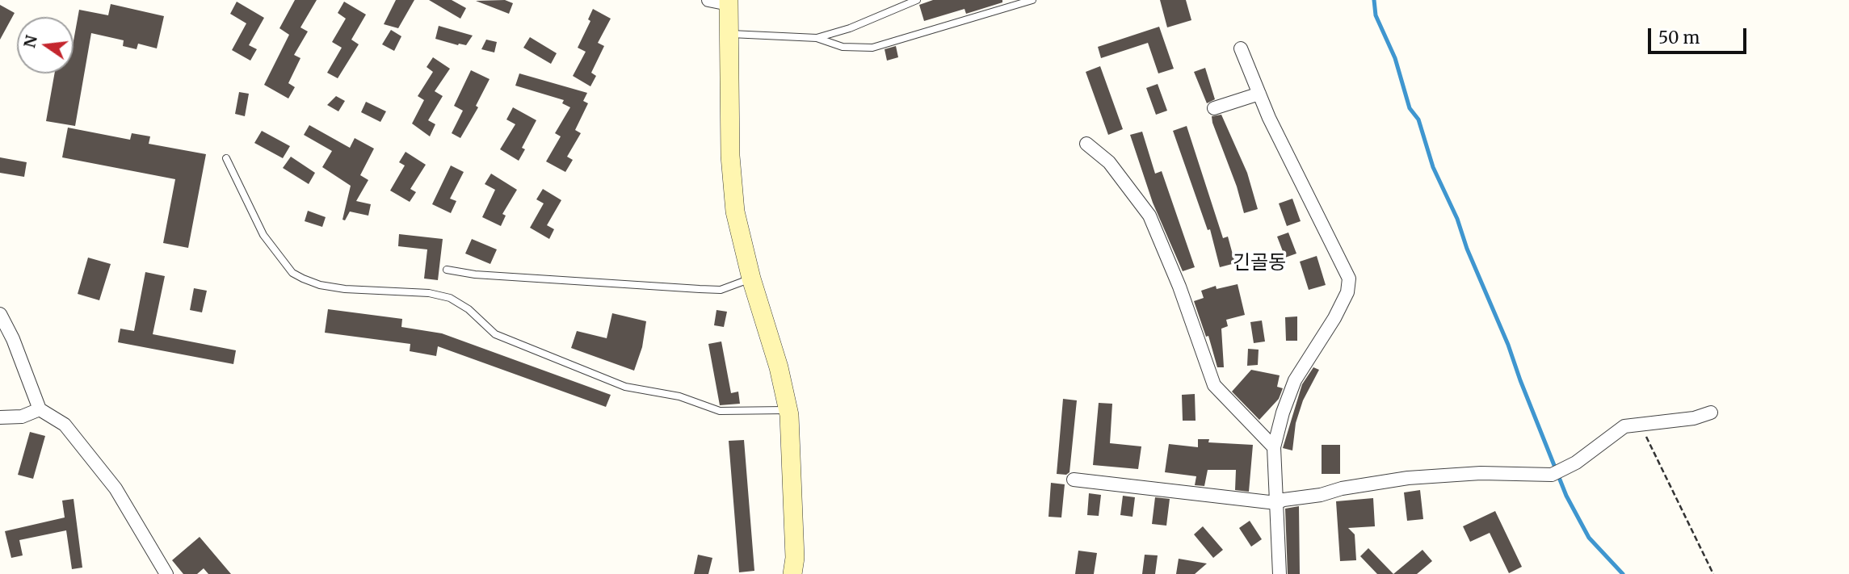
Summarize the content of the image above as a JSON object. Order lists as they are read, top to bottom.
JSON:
{
  "districts": ["긴골동"],
  "scale_bar": "50 m",
  "north": "left"
}
